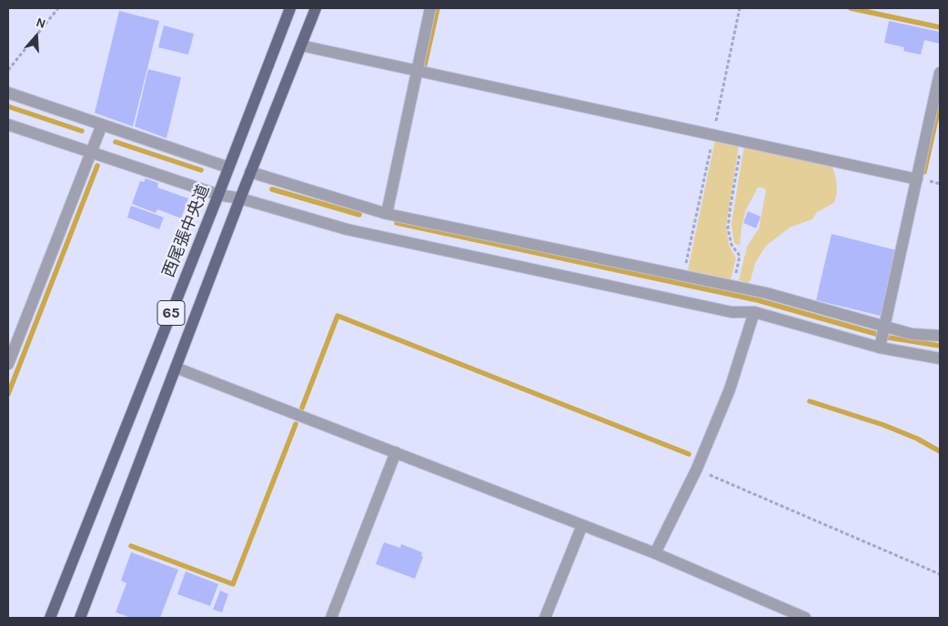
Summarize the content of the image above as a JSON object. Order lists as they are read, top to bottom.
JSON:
{
  "streets": {
    "main road": ["西尾張中央道", "65"]
  },
  "north": "top"
}
